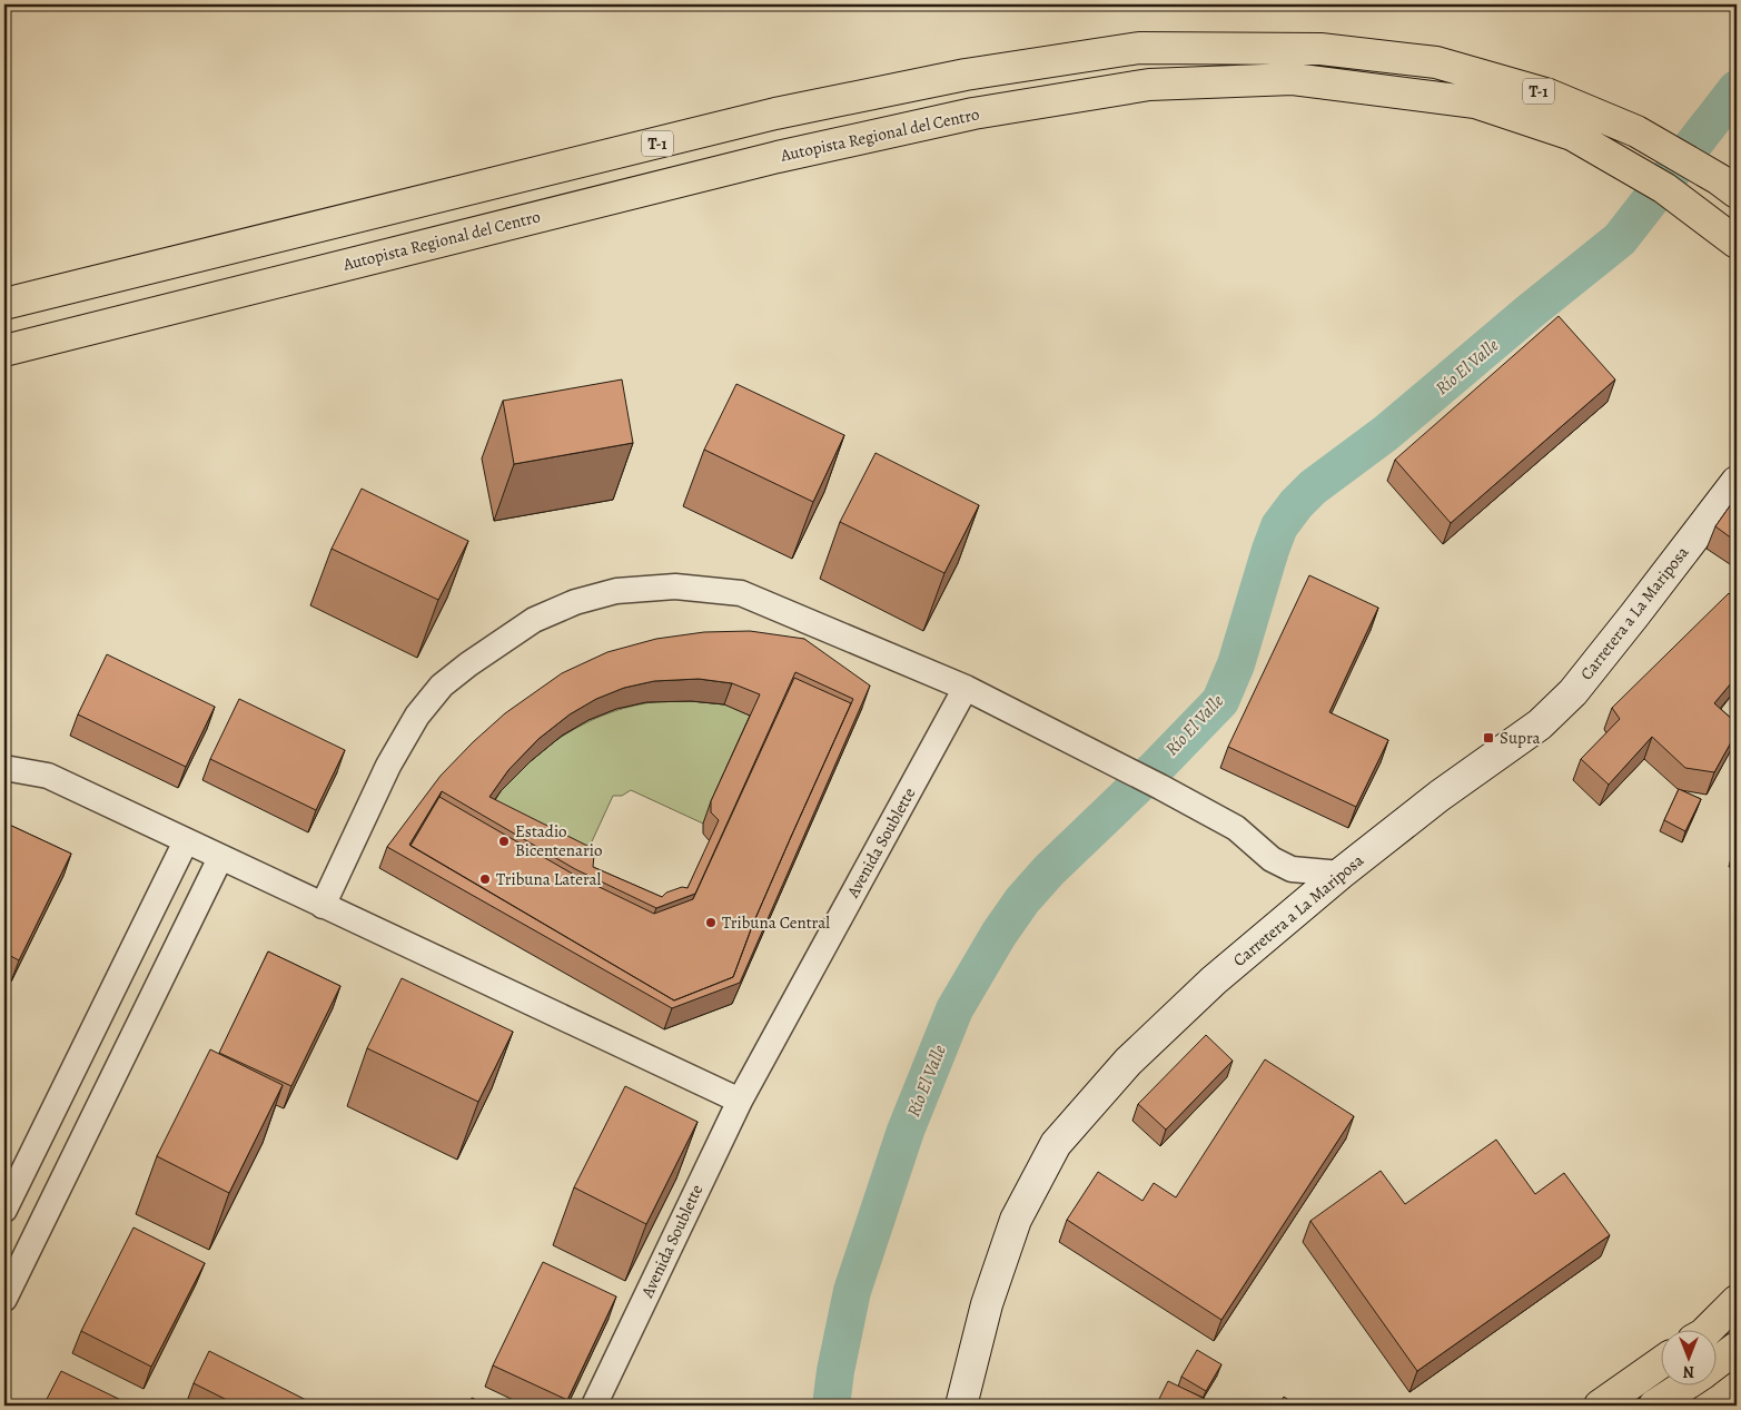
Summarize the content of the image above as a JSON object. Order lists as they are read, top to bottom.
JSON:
{
  "streets": {
    "highway": ["T-1", "Autopista Regional del Centro"],
    "street": ["Carretera a La Mariposa", "Avenida Soublette"]
  },
  "water": ["Río El Valle"],
  "places": {
    "transit": ["Supra"],
    "other": ["Estadio Bicentenario", "Tribuna Lateral", "Tribuna Central"]
  },
  "north": "bottom"
}
